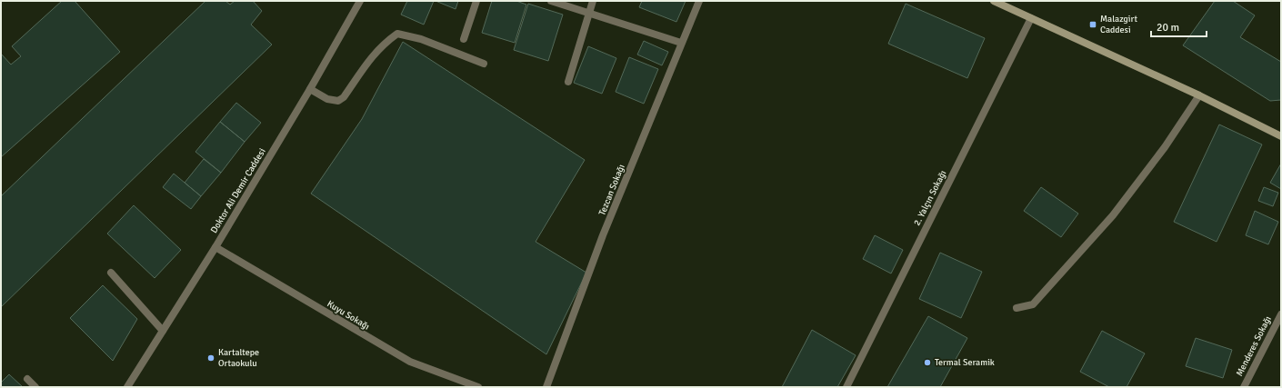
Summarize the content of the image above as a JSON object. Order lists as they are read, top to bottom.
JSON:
{
  "streets": {
    "street": [
      "Tezcan Sokağı",
      "Doktor Ali Demir Caddesi",
      "2. Yalçın Sokağı",
      "Kuyu Sokağı",
      "Menderes Sokağı"
    ]
  },
  "crossings": [
    ["Doktor Ali Demir Caddesi", "Kuyu Sokağı"]
  ],
  "places": {
    "transit": ["Malazgirt Caddesi"],
    "other": ["Kartaltepe Ortaokulu", "Termal Seramik"]
  },
  "scale_bar": "20 m"
}
